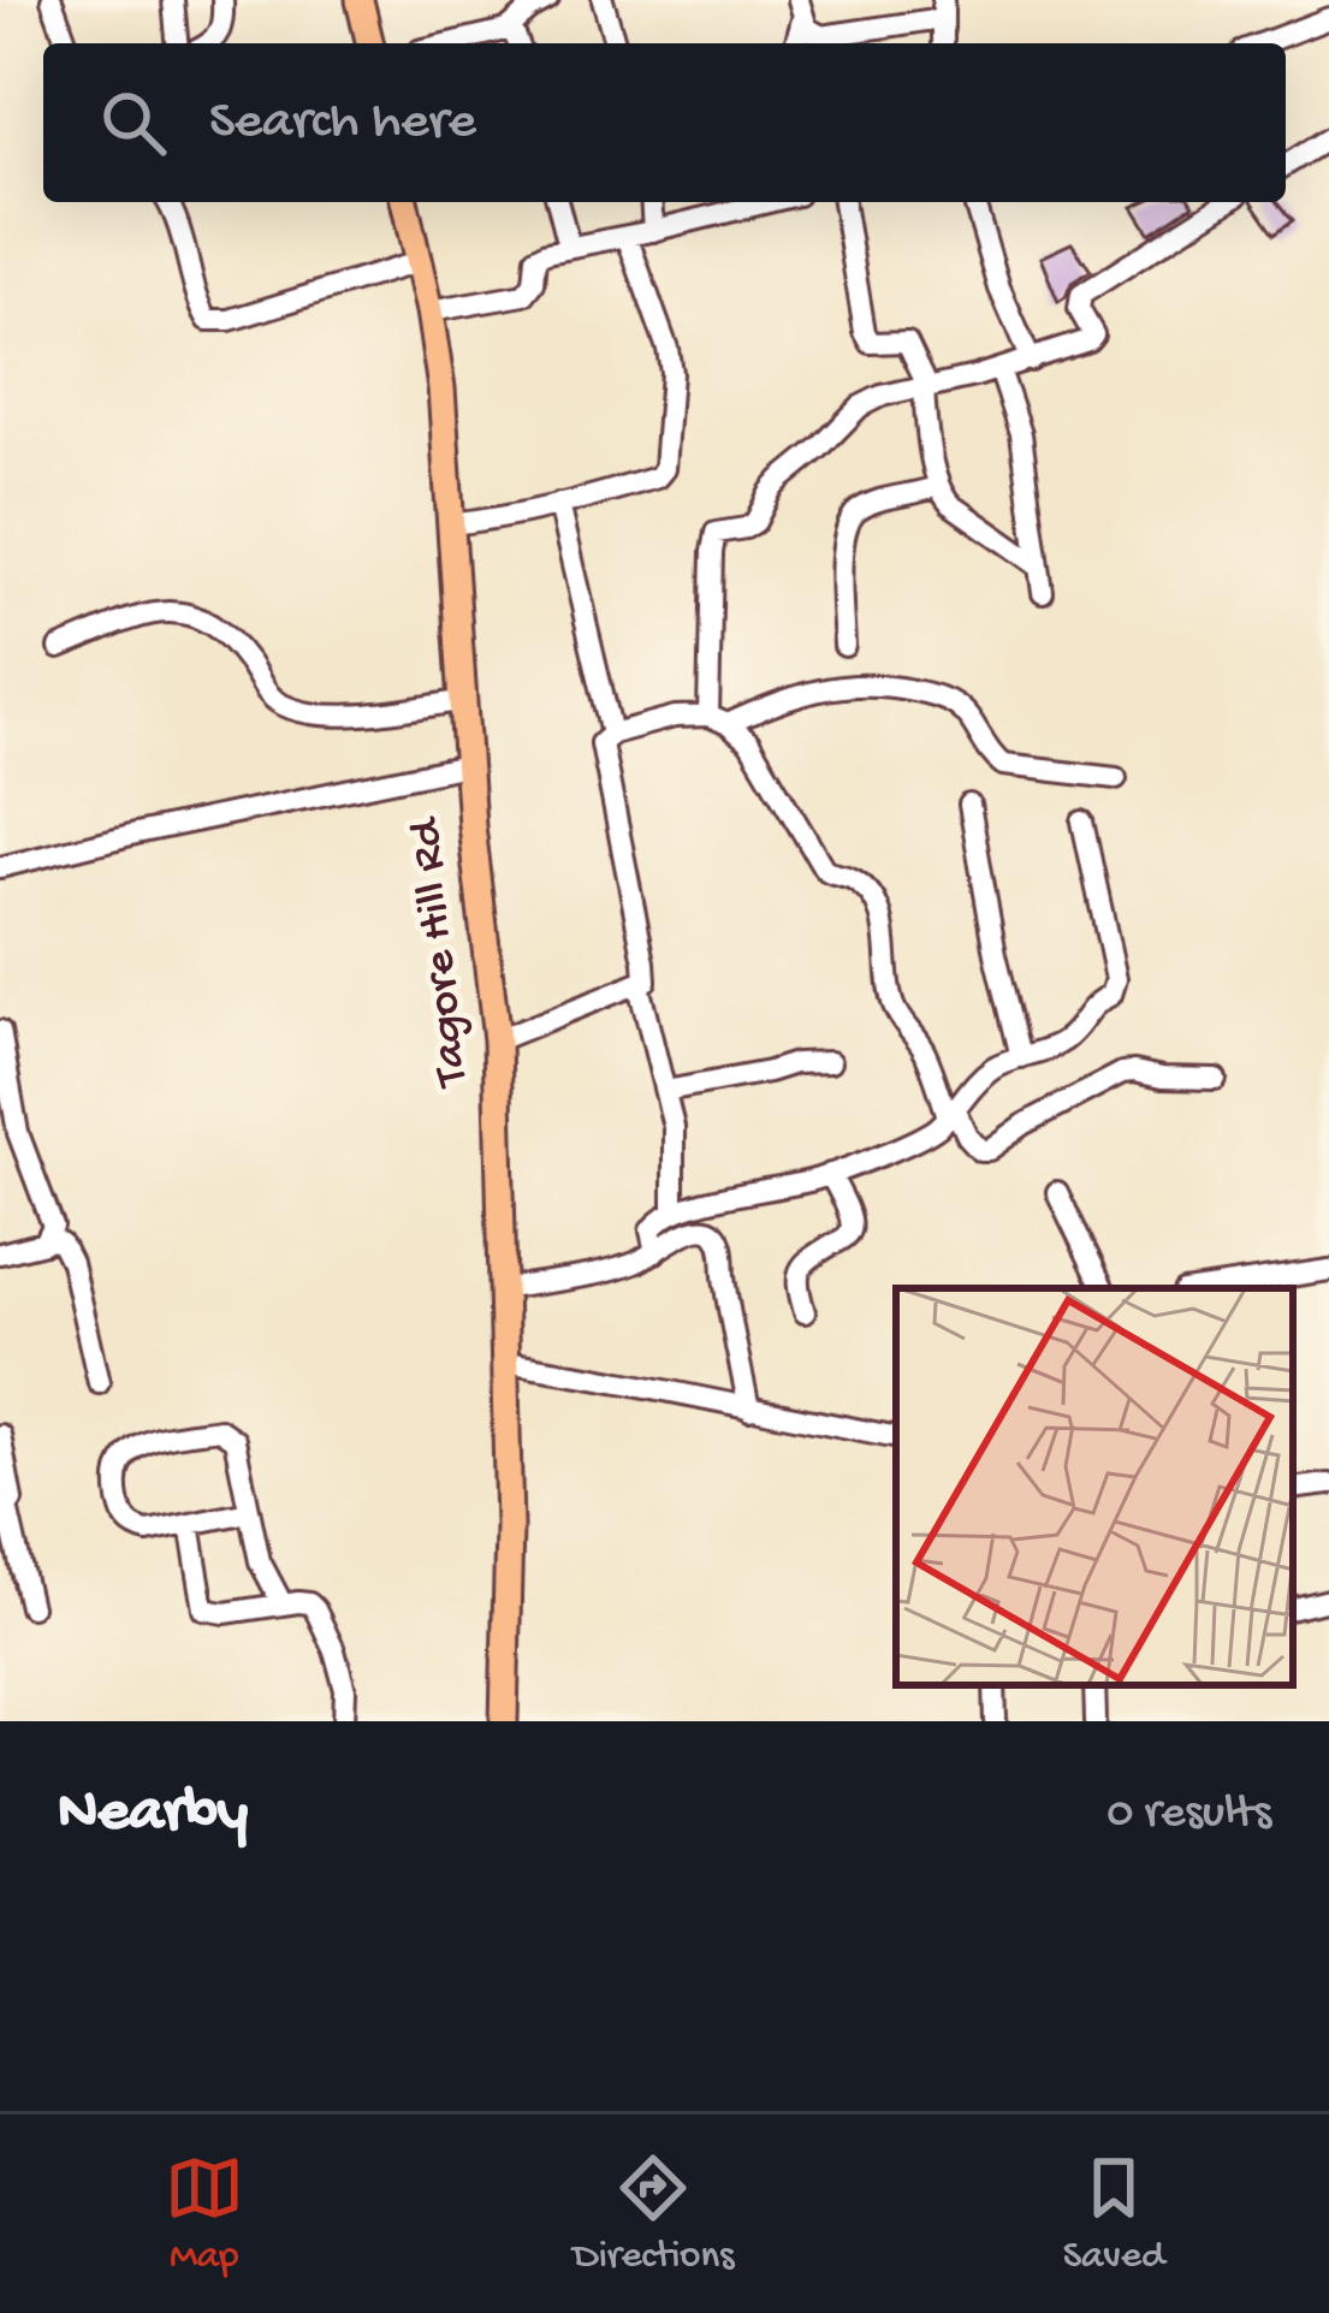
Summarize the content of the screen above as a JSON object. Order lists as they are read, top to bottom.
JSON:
{
  "streets": {
    "main road": ["Tagore Hill Rd"]
  },
  "page": {
    "search": "Search here",
    "heading": ["Nearby", "0 results"],
    "nav": ["Map", "Directions", "Saved"]
  }
}
